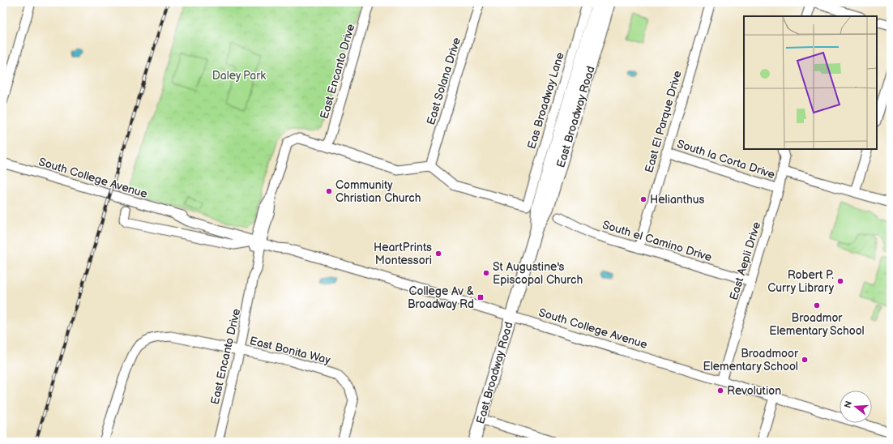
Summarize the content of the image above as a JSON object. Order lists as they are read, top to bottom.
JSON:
{
  "streets": {
    "main road": ["East Broadway Road"],
    "street": [
      "East Encanto Drive",
      "East Solana Drive",
      "Eas Broadway Lane",
      "East El Parque Drive",
      "South la Corta Drive",
      "South College Avenue",
      "South el Camino Drive",
      "East Aepli Drive",
      "East Bonita Way"
    ]
  },
  "crossings": [
    ["East Encanto Drive", "South College Avenue"],
    ["East Encanto Drive", "East Bonita Way"],
    ["East Solana Drive", "Eas Broadway Lane"],
    ["East Broadway Road", "South College Avenue"],
    ["East El Parque Drive", "South la Corta Drive"],
    ["East El Parque Drive", "South el Camino Drive"],
    ["South la Corta Drive", "East Aepli Drive"],
    ["South College Avenue", "East Aepli Drive"],
    ["South el Camino Drive", "East Aepli Drive"]
  ],
  "parks": ["Daley Park"],
  "places": {
    "other": [
      "Community Christian Church",
      "Helianthus",
      "HeartPrints Montessori",
      "St Augustine's Episcopal Church",
      "Robert P. Curry Library",
      "Broadmor Elementary School",
      "Broadmoor Elementary School",
      "Revolution"
    ],
    "transit": ["College Av & Broadway Rd"]
  },
  "north": "left"
}
